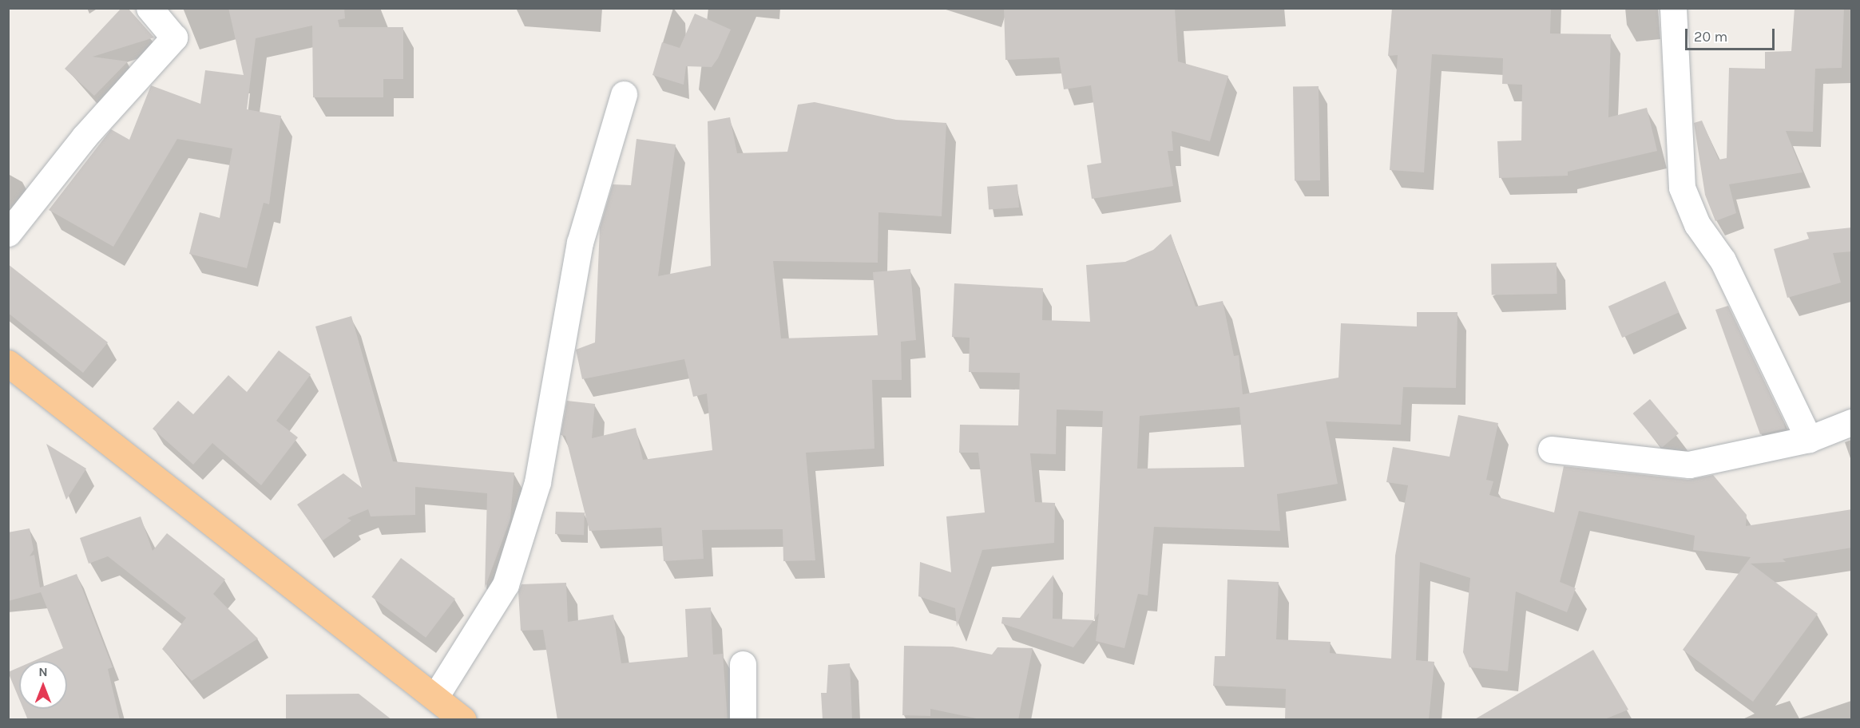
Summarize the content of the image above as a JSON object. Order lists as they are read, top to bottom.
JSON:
{
  "scale_bar": "20 m",
  "north": "top"
}
